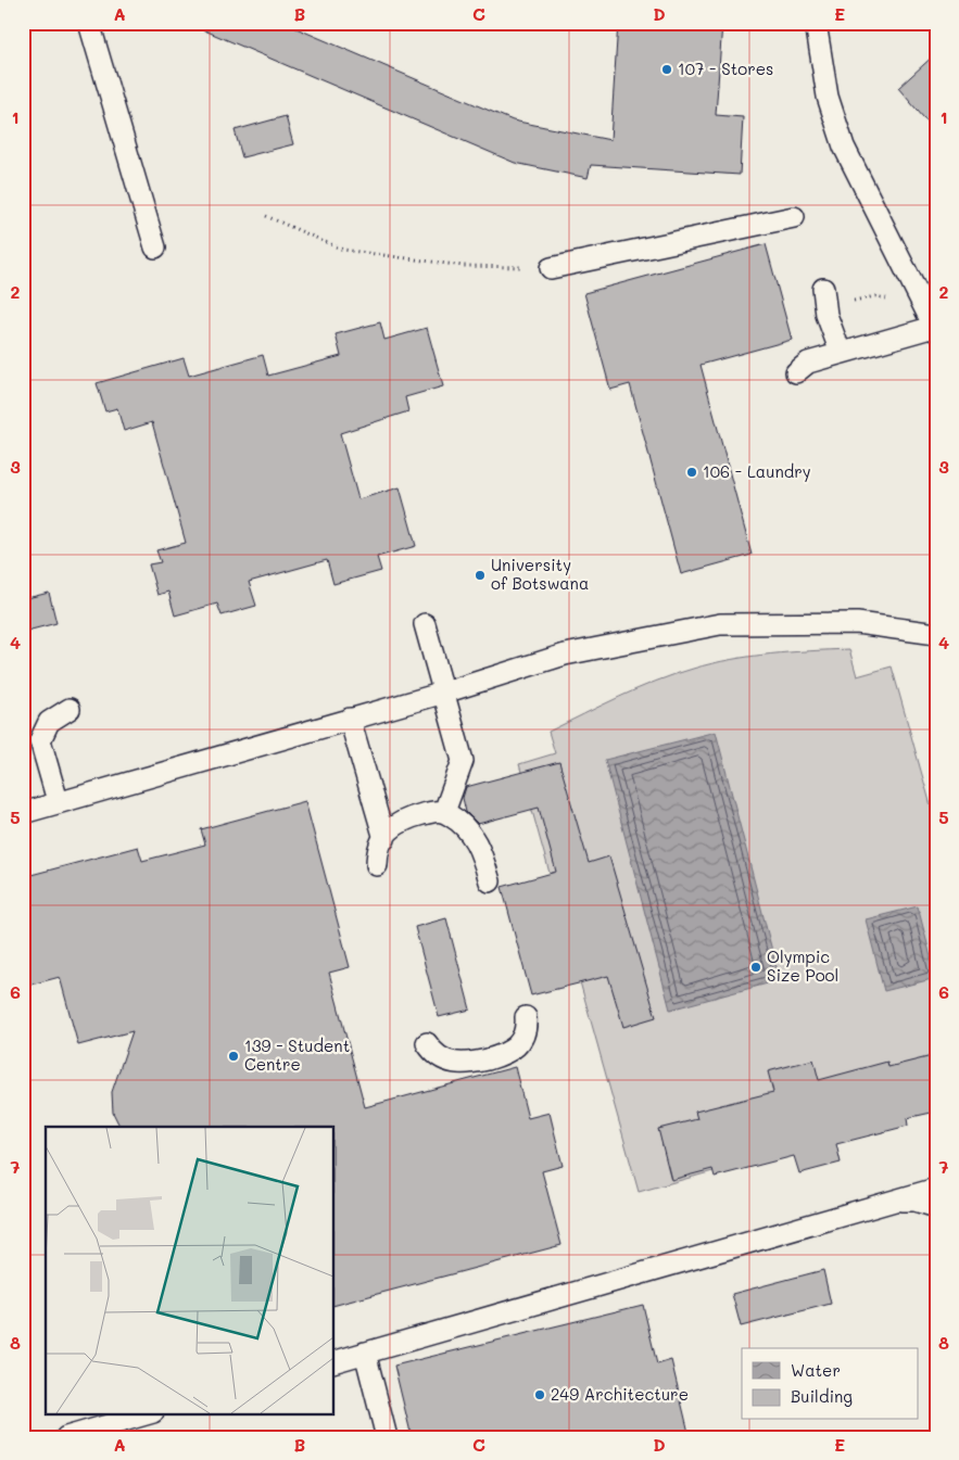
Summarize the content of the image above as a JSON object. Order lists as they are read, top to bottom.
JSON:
{
  "places": [
    "107 - Stores",
    "106 - Laundry",
    "University of Botswana",
    "Olympic Size Pool",
    "139 - Student Centre",
    "249 Architecture"
  ],
  "legend": ["Water", "Building"],
  "grid": {
    "columns": [
      "A",
      "B",
      "C",
      "D",
      "E"
    ],
    "rows": [
      "1",
      "2",
      "3",
      "4",
      "5",
      "6",
      "7",
      "8"
    ]
  }
}
